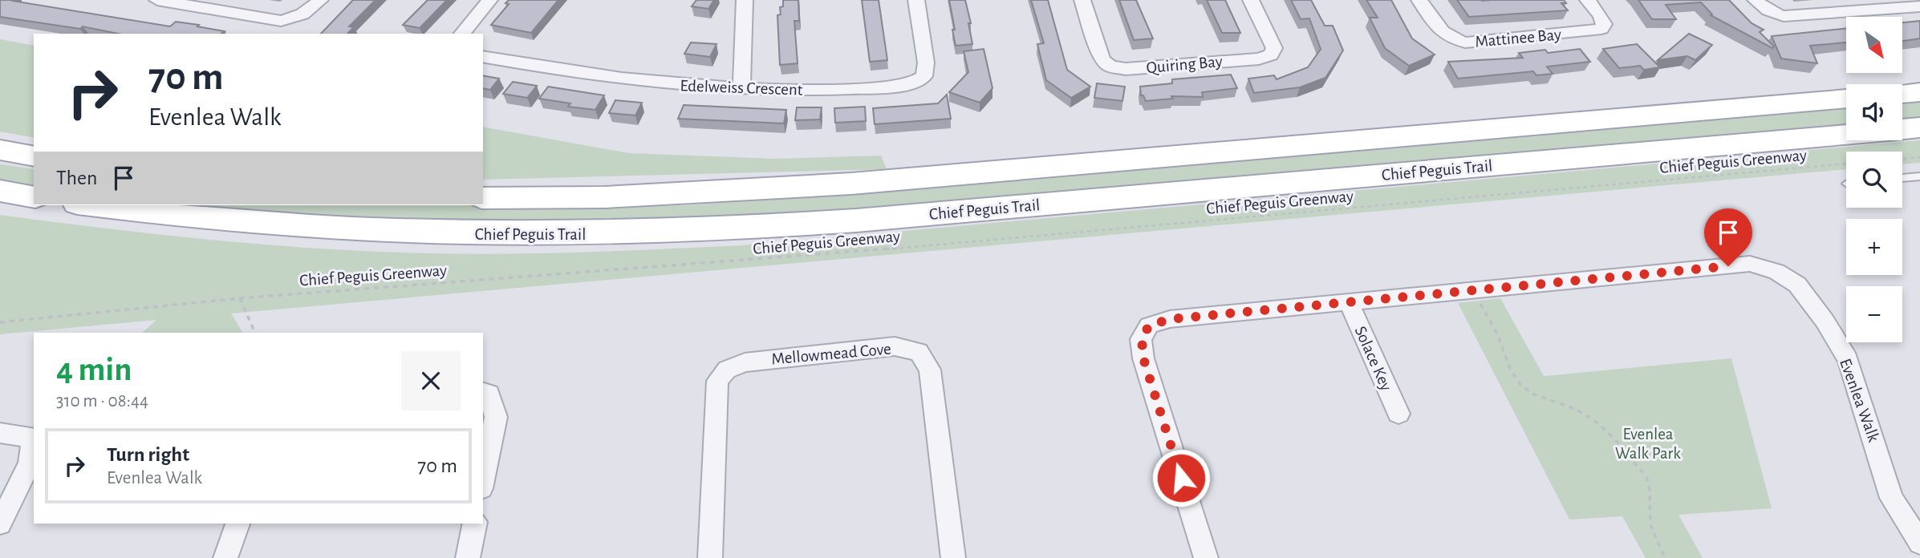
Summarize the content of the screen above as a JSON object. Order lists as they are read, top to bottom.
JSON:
{
  "streets": {
    "main road": ["Chief Peguis Trail"],
    "street": [
      "Mattinee Bay",
      "Quiring Bay",
      "Edelweiss Crescent",
      "Mellowmead Cove",
      "Solace Key",
      "Evenlea Walk"
    ],
    "path": ["Chief Peguis Greenway"]
  },
  "crossings": [
    ["Solace Key", "Evenlea Walk"]
  ],
  "parks": ["Evenlea Walk Park"],
  "north": "bottom right",
  "page": {
    "map_buttons": ["+", "−"],
    "turn": ["70 m", "Evenlea Walk"],
    "then": "Then",
    "heading": ["4 min", "310 m · 08:44"],
    "list": [
      {
        "name": "Turn right",
        "note": "Evenlea Walk",
        "value": "70 m"
      }
    ]
  }
}
